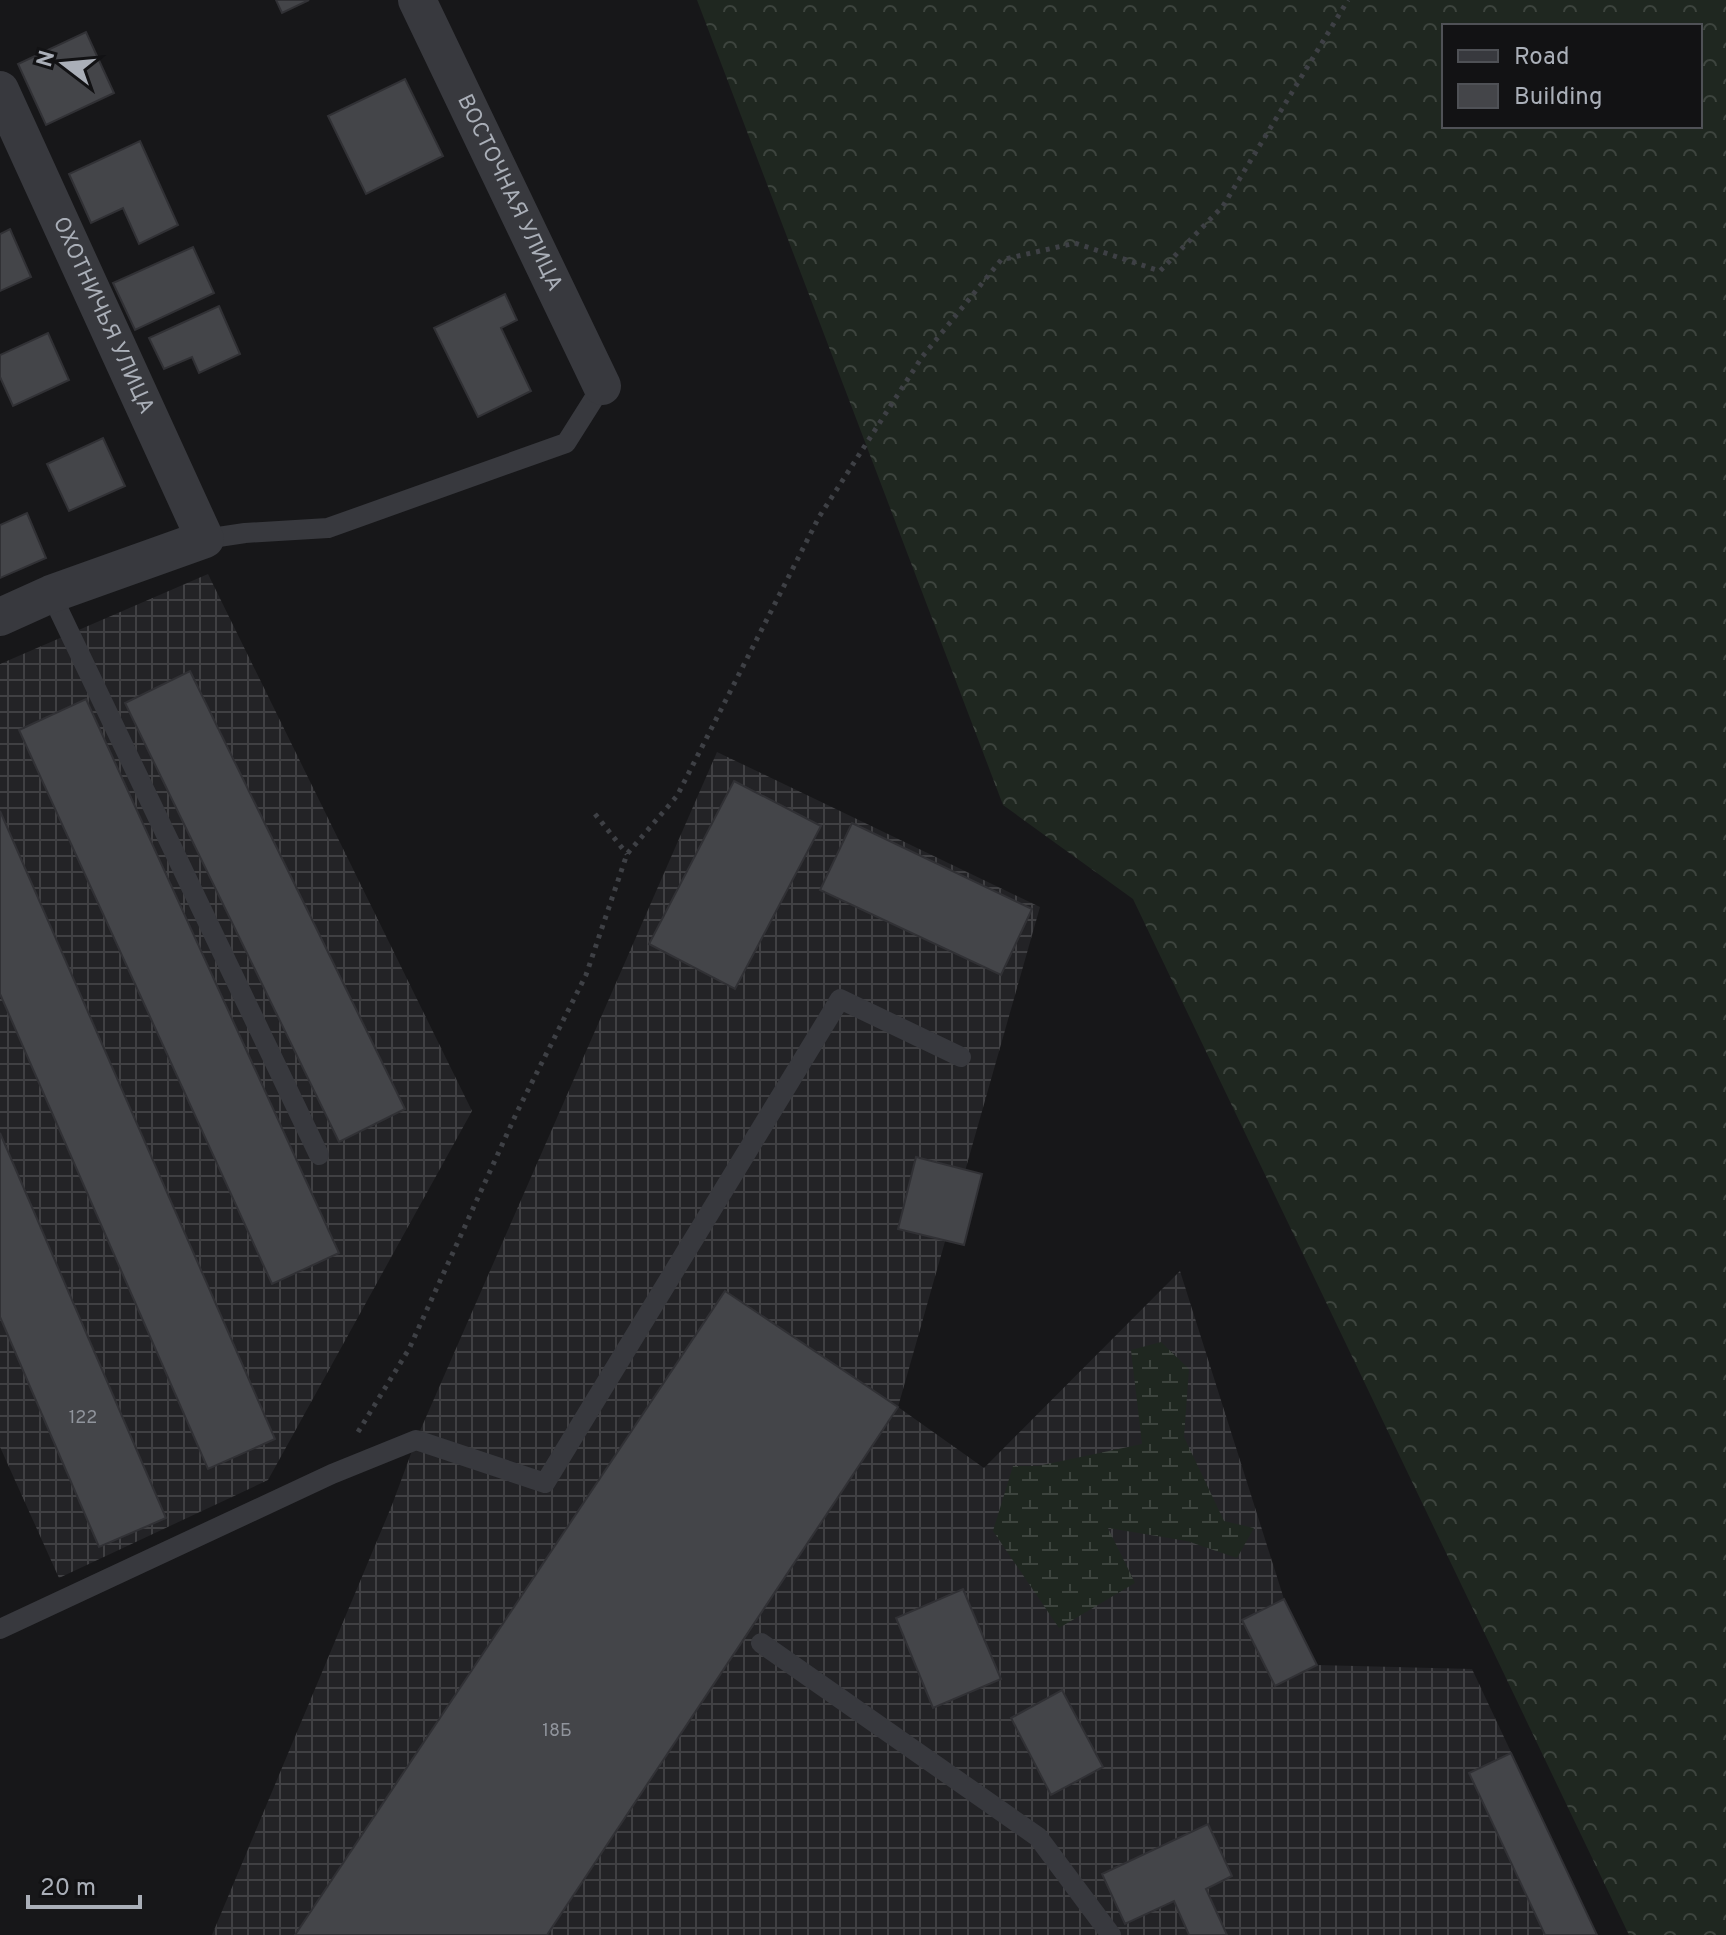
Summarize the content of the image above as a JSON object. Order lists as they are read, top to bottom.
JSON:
{
  "streets": {
    "street": ["ВОСТОЧНАЯ УЛИЦА", "ОХОТНИЧЬЯ УЛИЦА"]
  },
  "house_numbers": ["122", "18Б"],
  "legend": ["Road", "Building"],
  "scale_bar": "20 m",
  "north": "left"
}
